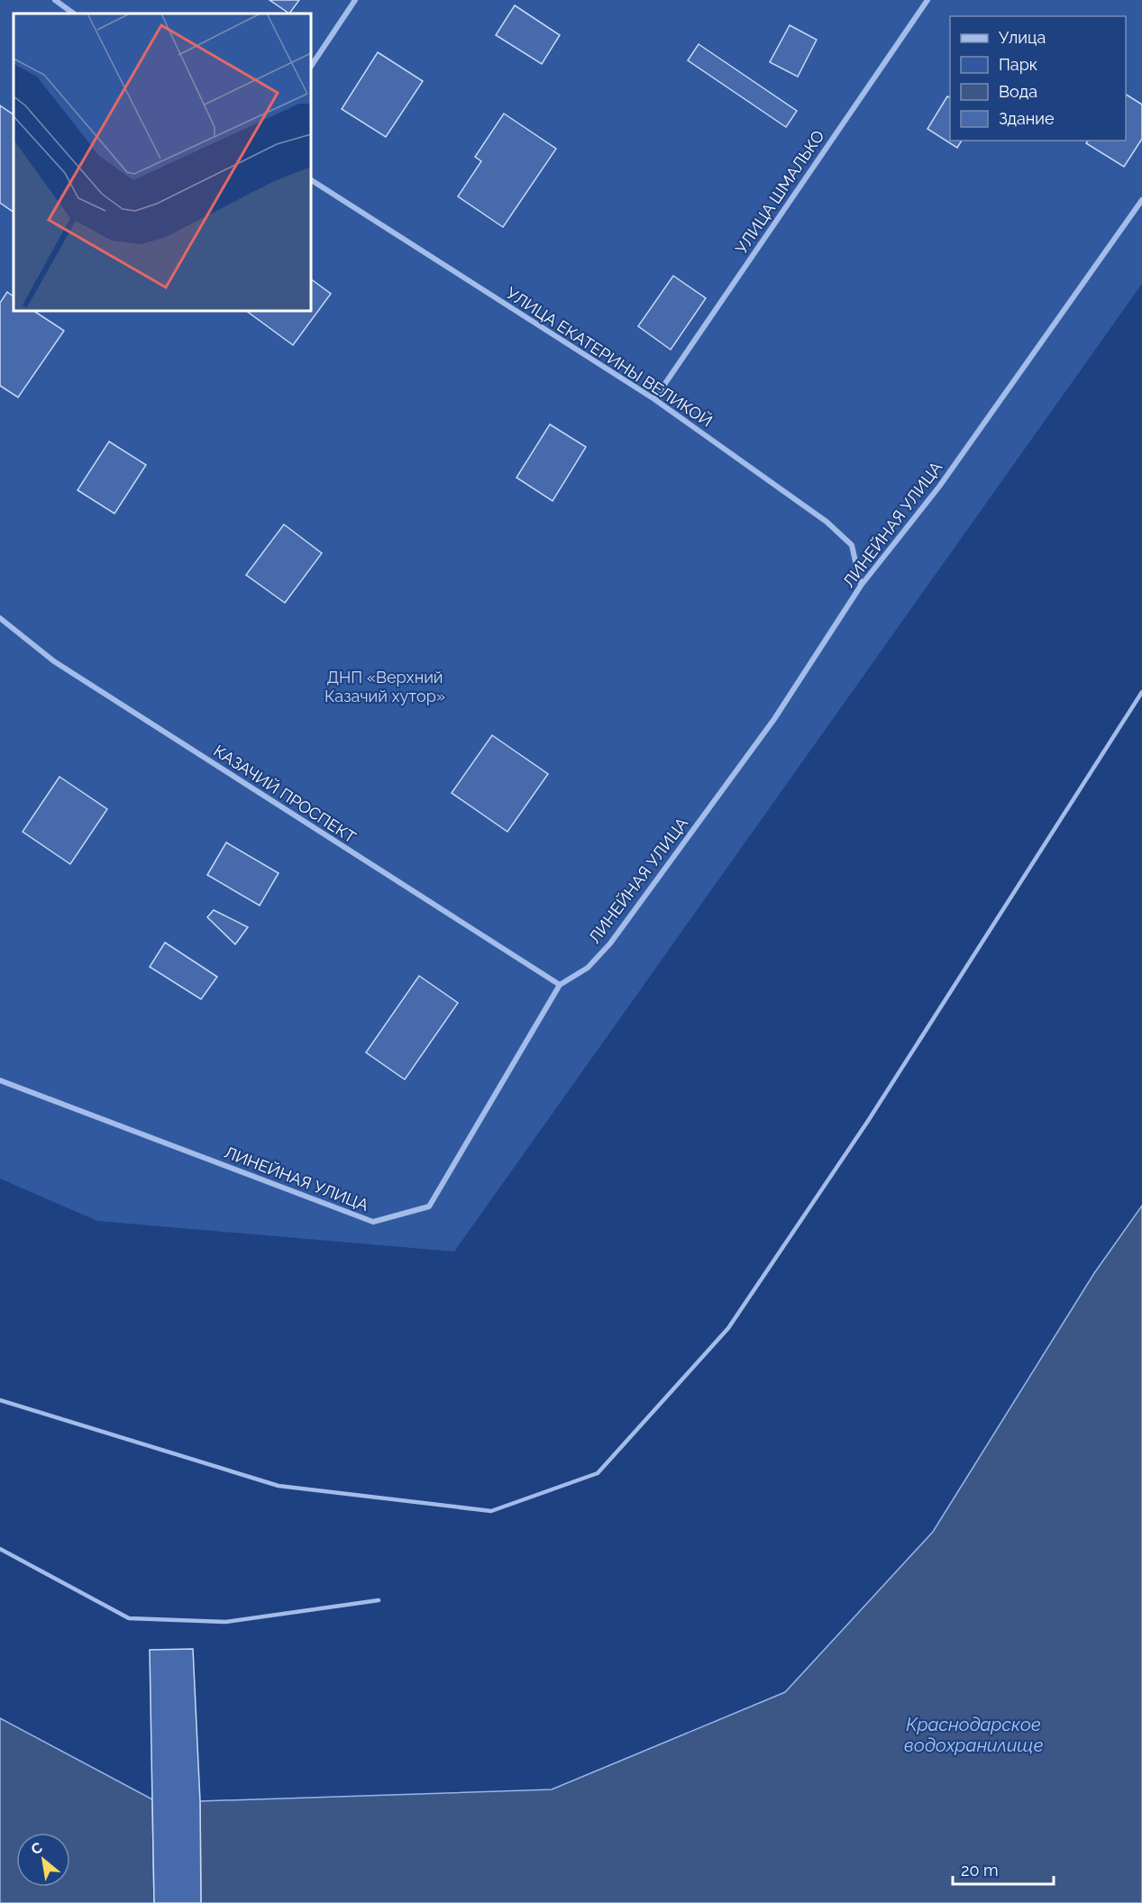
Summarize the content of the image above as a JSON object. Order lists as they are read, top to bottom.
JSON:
{
  "streets": {
    "street": [
      "УЛИЦА ШМАЛЬКО",
      "УЛИЦА ЕКАТЕРИНЫ ВЕЛИКОЙ",
      "ЛИНЕЙНАЯ УЛИЦА",
      "КАЗАЧИЙ ПРОСПЕКТ"
    ]
  },
  "crossings": [
    ["УЛИЦА ШМАЛЬКО", "УЛИЦА ЕКАТЕРИНЫ ВЕЛИКОЙ"],
    ["УЛИЦА ЕКАТЕРИНЫ ВЕЛИКОЙ", "ЛИНЕЙНАЯ УЛИЦА"],
    ["ЛИНЕЙНАЯ УЛИЦА", "КАЗАЧИЙ ПРОСПЕКТ"]
  ],
  "water": ["Краснодарское водохранилище"],
  "parks": ["ДНП «Верхний Казачий хутор»"],
  "legend": [
    "Улица",
    "Парк",
    "Вода",
    "Здание"
  ],
  "scale_bar": "20 m",
  "north": "top left"
}
